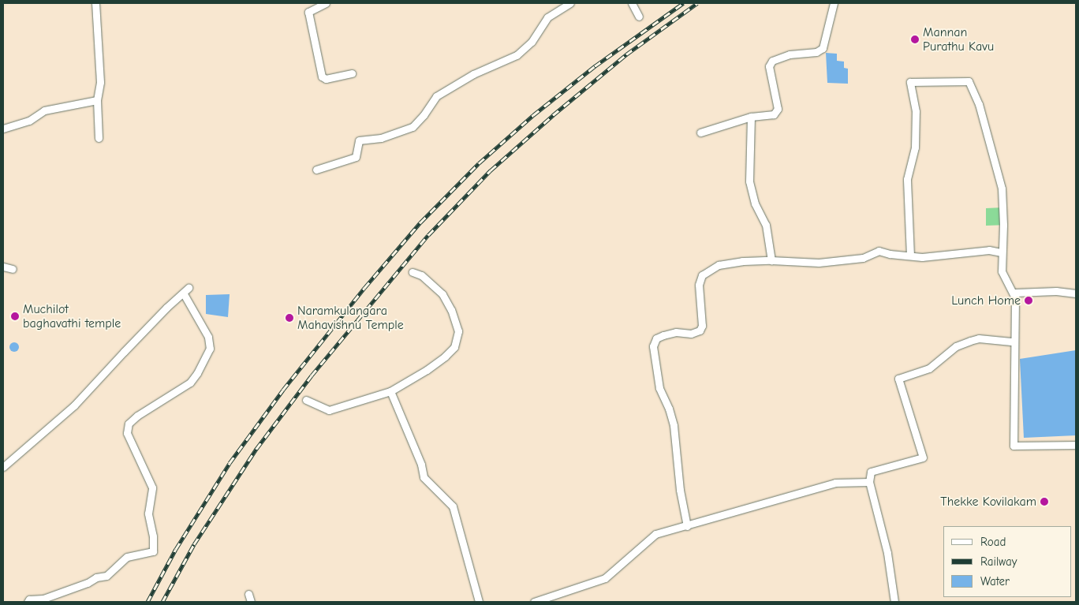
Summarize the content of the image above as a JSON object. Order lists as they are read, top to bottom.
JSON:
{
  "places": [
    "Mannan Purathu Kavu",
    "Lunch Home",
    "Muchilot baghavathi temple",
    "Naramkulangara Mahavishnu Temple",
    "Thekke Kovilakam"
  ],
  "legend": ["Road", "Railway", "Water"]
}
